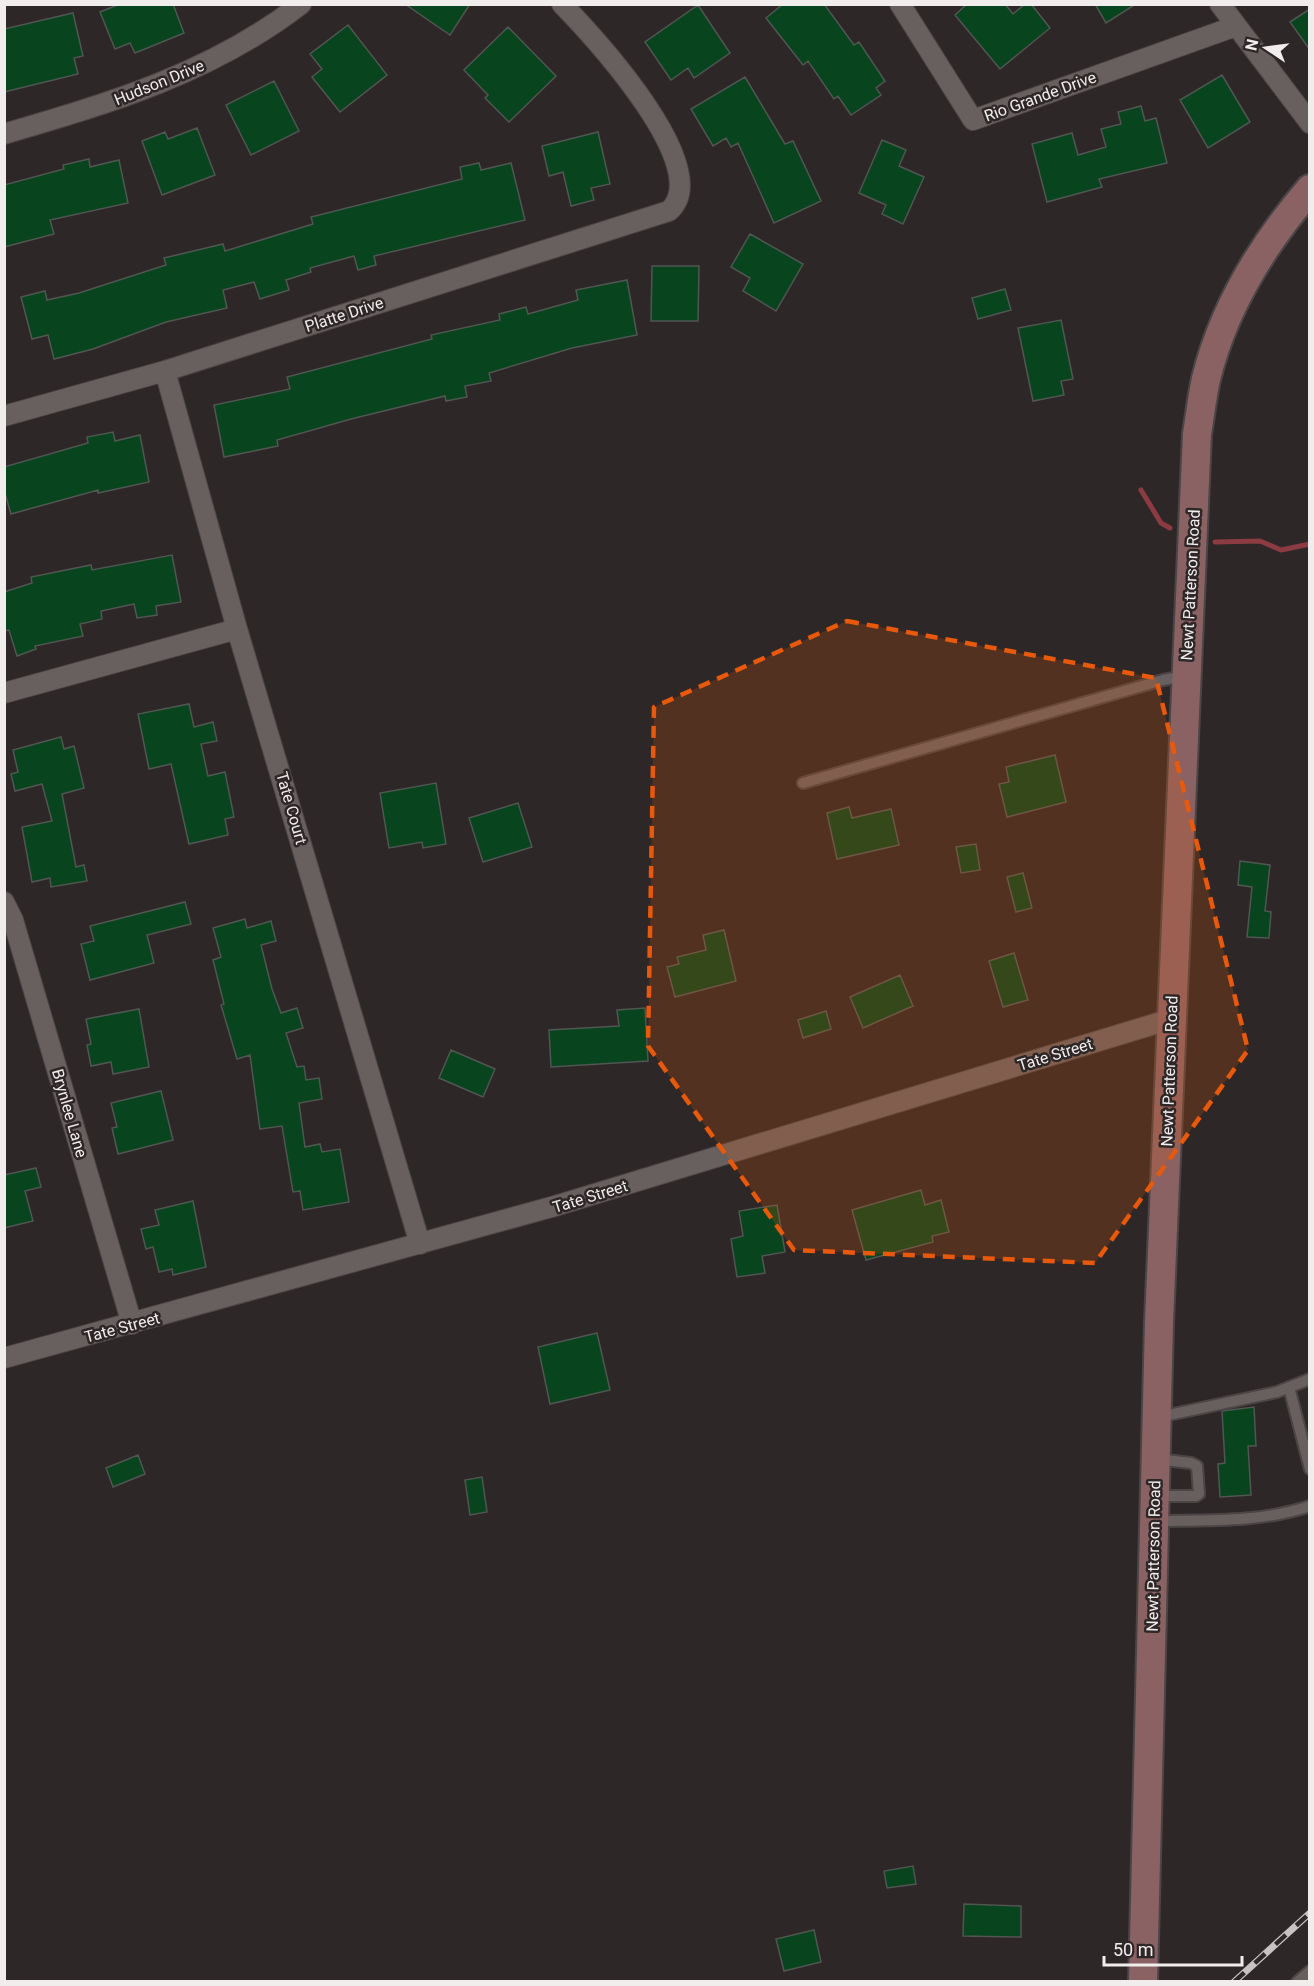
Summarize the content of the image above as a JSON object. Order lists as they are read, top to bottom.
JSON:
{
  "streets": {
    "street": [
      "Hudson Drive",
      "Rio Grande Drive",
      "Platte Drive",
      "Newt Patterson Road",
      "Tate Court",
      "Tate Street",
      "Brynlee Lane"
    ]
  },
  "crossings": [
    ["Platte Drive", "Tate Court"],
    ["Newt Patterson Road", "Tate Street"],
    ["Tate Court", "Tate Street"],
    ["Tate Street", "Brynlee Lane"]
  ],
  "scale_bar": "50 m",
  "north": "left"
}
